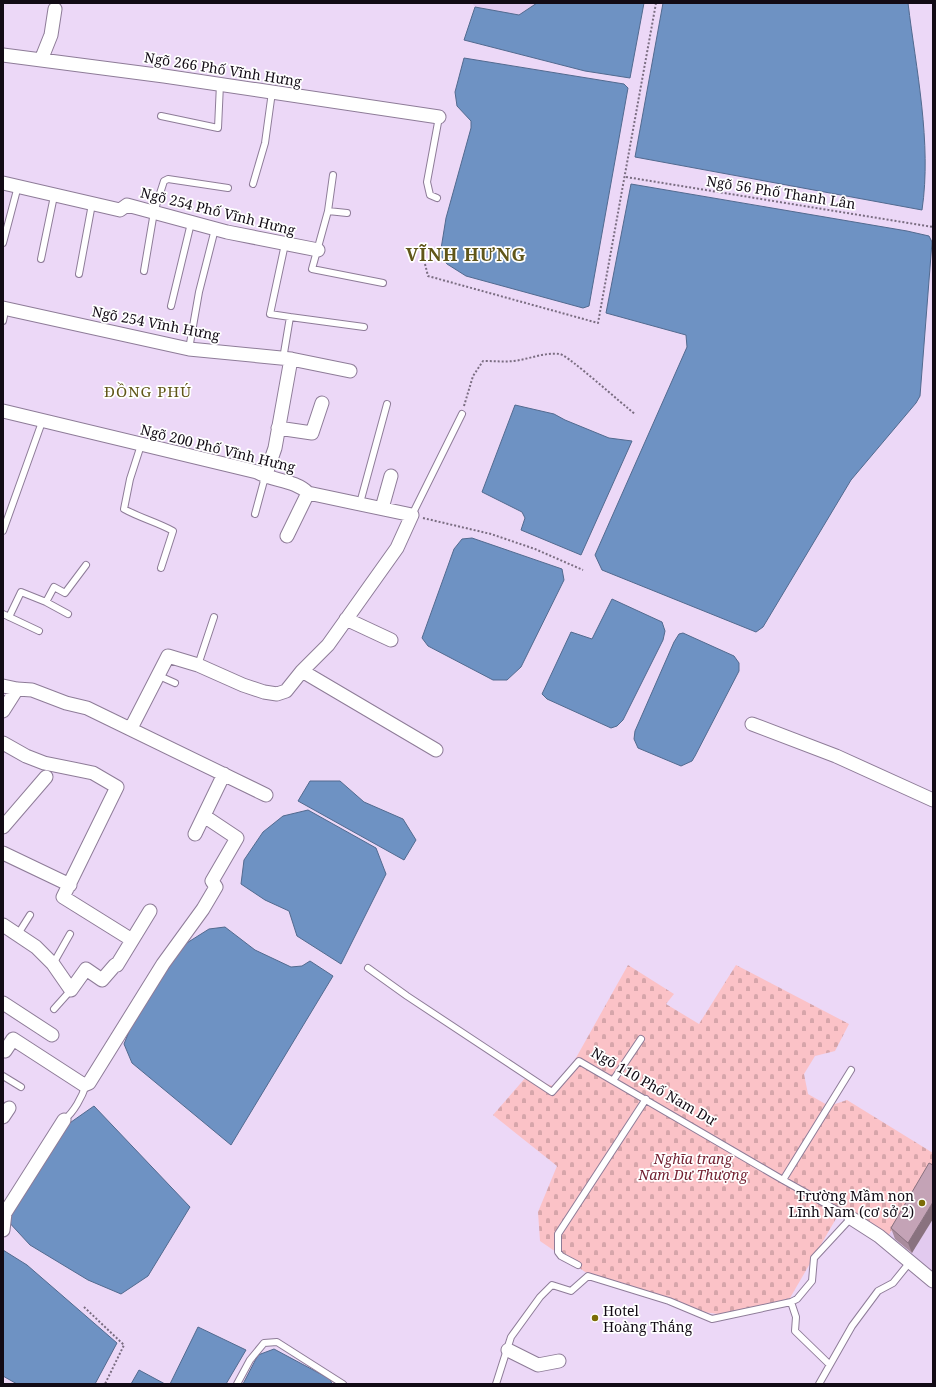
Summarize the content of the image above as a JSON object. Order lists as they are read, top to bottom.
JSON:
{
  "streets": {
    "street": [
      "Ngõ 266 Phố Vĩnh Hưng",
      "Ngõ 254 Phố Vĩnh Hưng",
      "Ngõ 254 Vĩnh Hưng",
      "Ngõ 200 Phố Vĩnh Hưng",
      "Ngõ 110 Phố Nam Dư"
    ],
    "path": ["Ngõ 56 Phố Thanh Lân"]
  },
  "districts": ["VĨNH HƯNG", "ĐỒNG PHÚ"],
  "parks": ["Nghĩa trang Nam Dư Thượng"],
  "places": ["Trường Mầm non Lĩnh Nam (cơ sở 2)", "Hotel Hoàng Thắng"]
}
